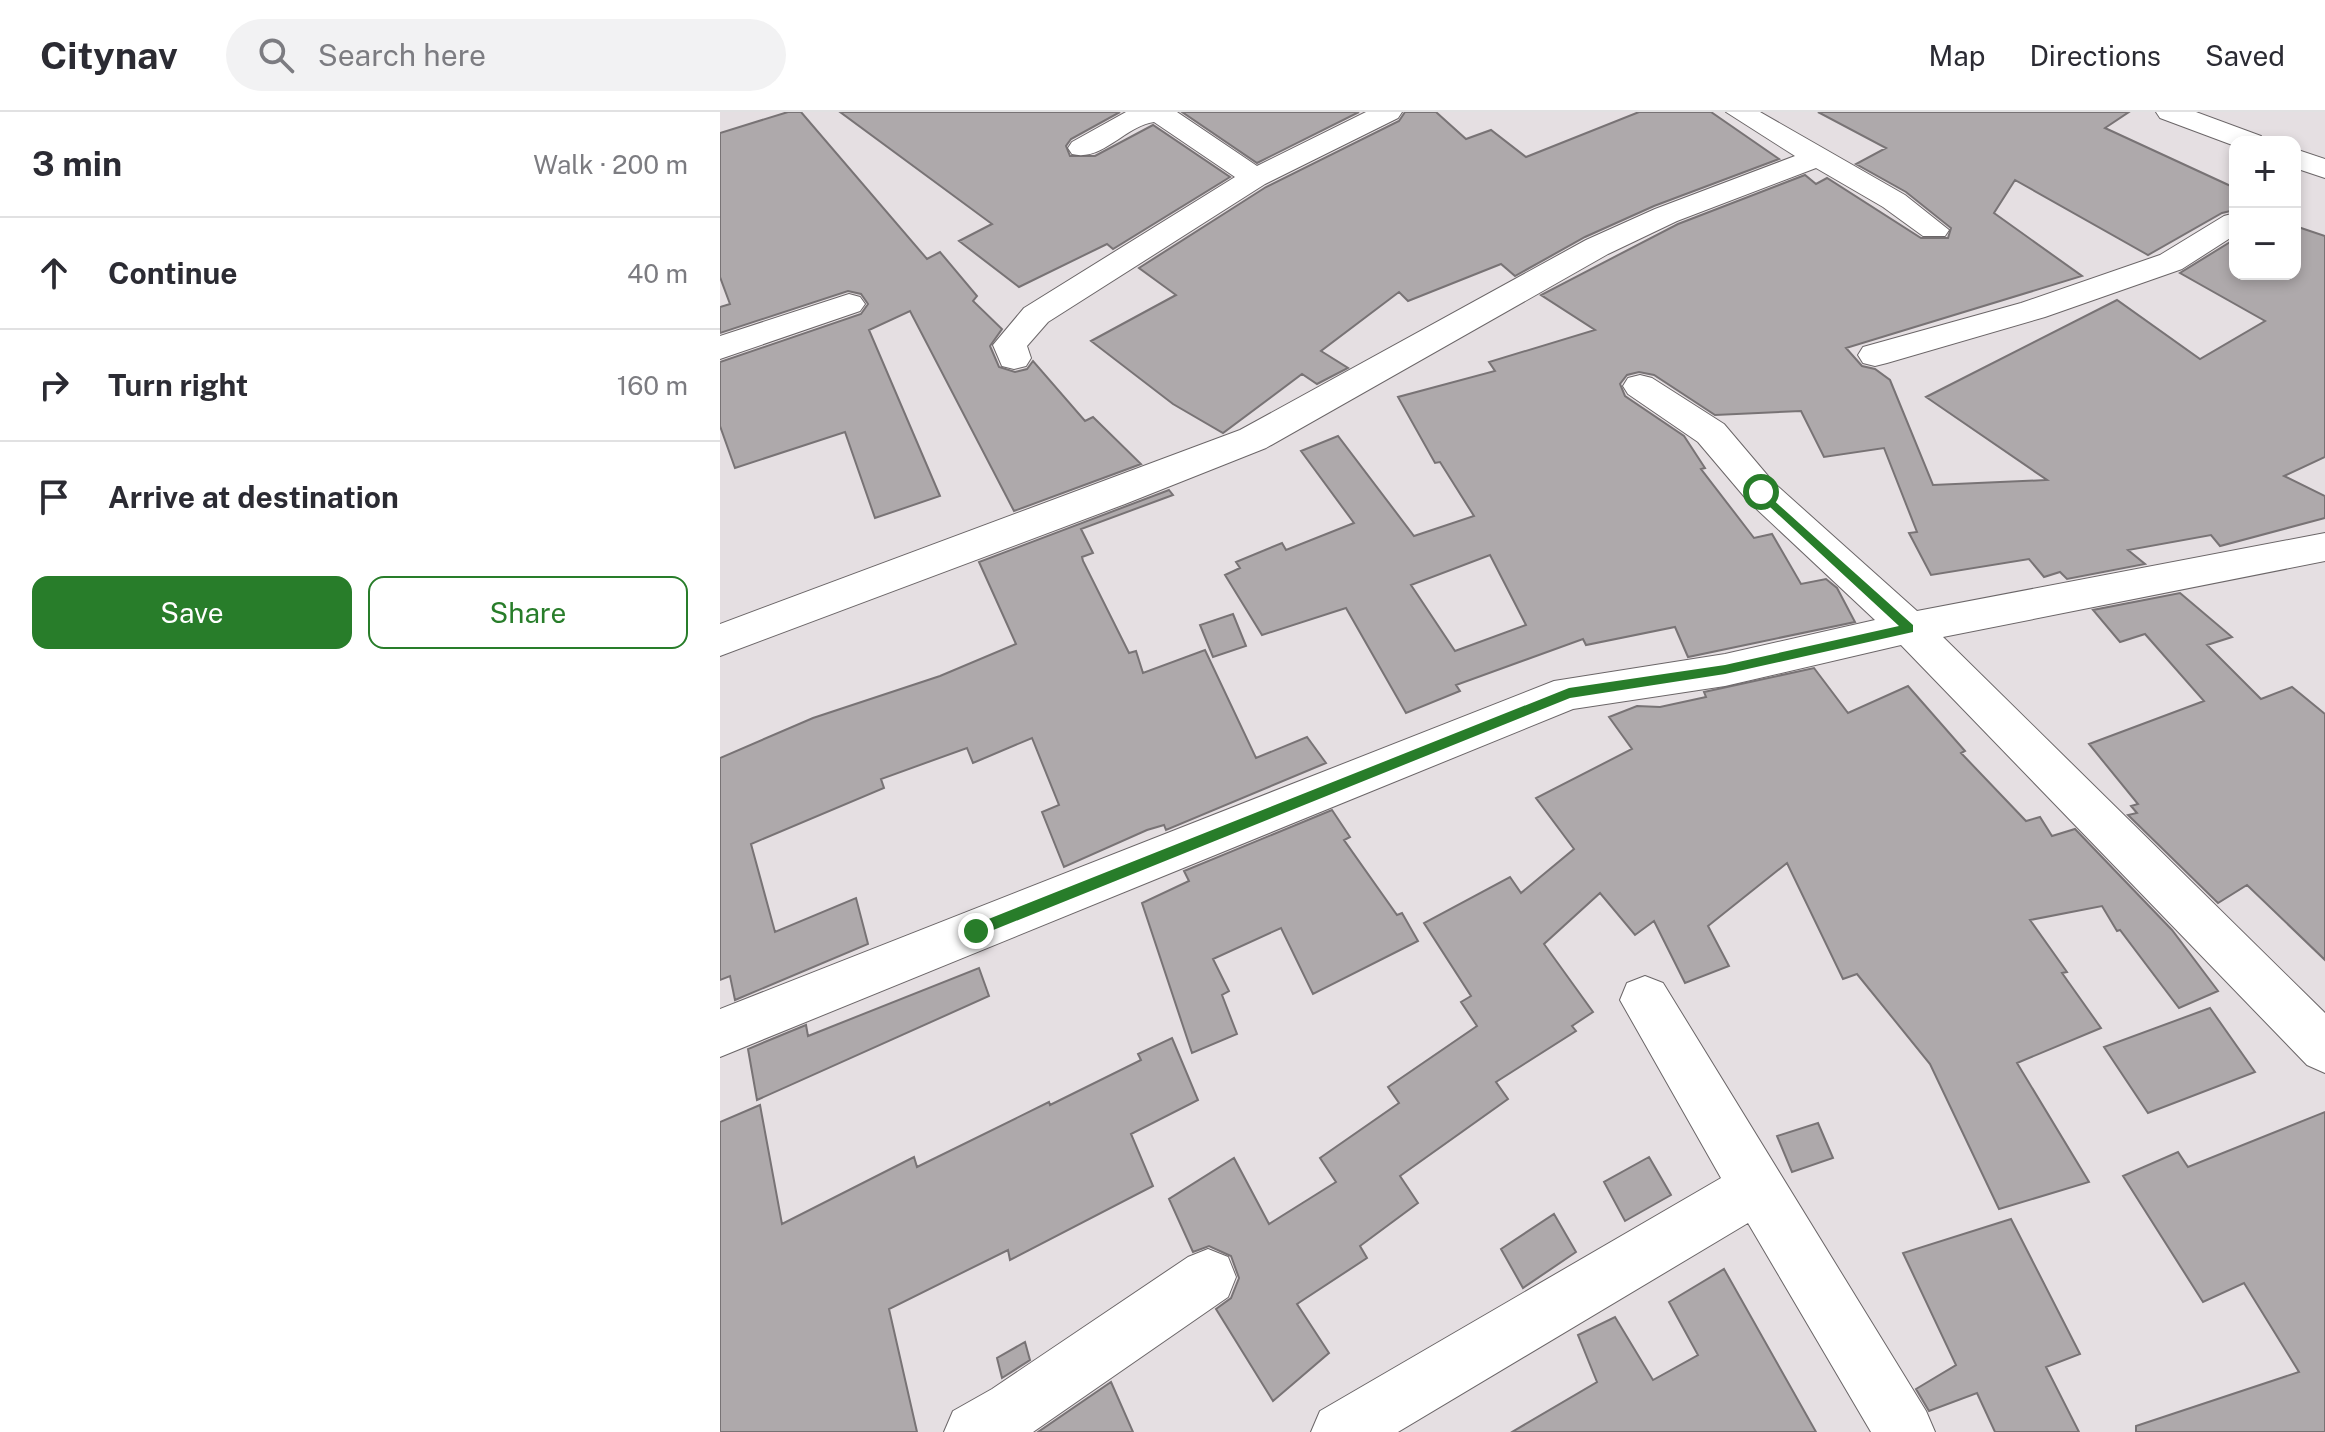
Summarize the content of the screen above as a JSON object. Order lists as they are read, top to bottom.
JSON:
{
  "page": {
    "header": "Citynav",
    "search": "Search here",
    "nav": ["Map", "Directions", "Saved"],
    "heading": ["3 min", "Walk · 200 m"],
    "map_buttons": ["+", "−"],
    "list": [
      ["Continue", "40 m"],
      ["Turn right", "160 m"],
      "Arrive at destination"
    ],
    "buttons": ["Save", "Share"]
  }
}
